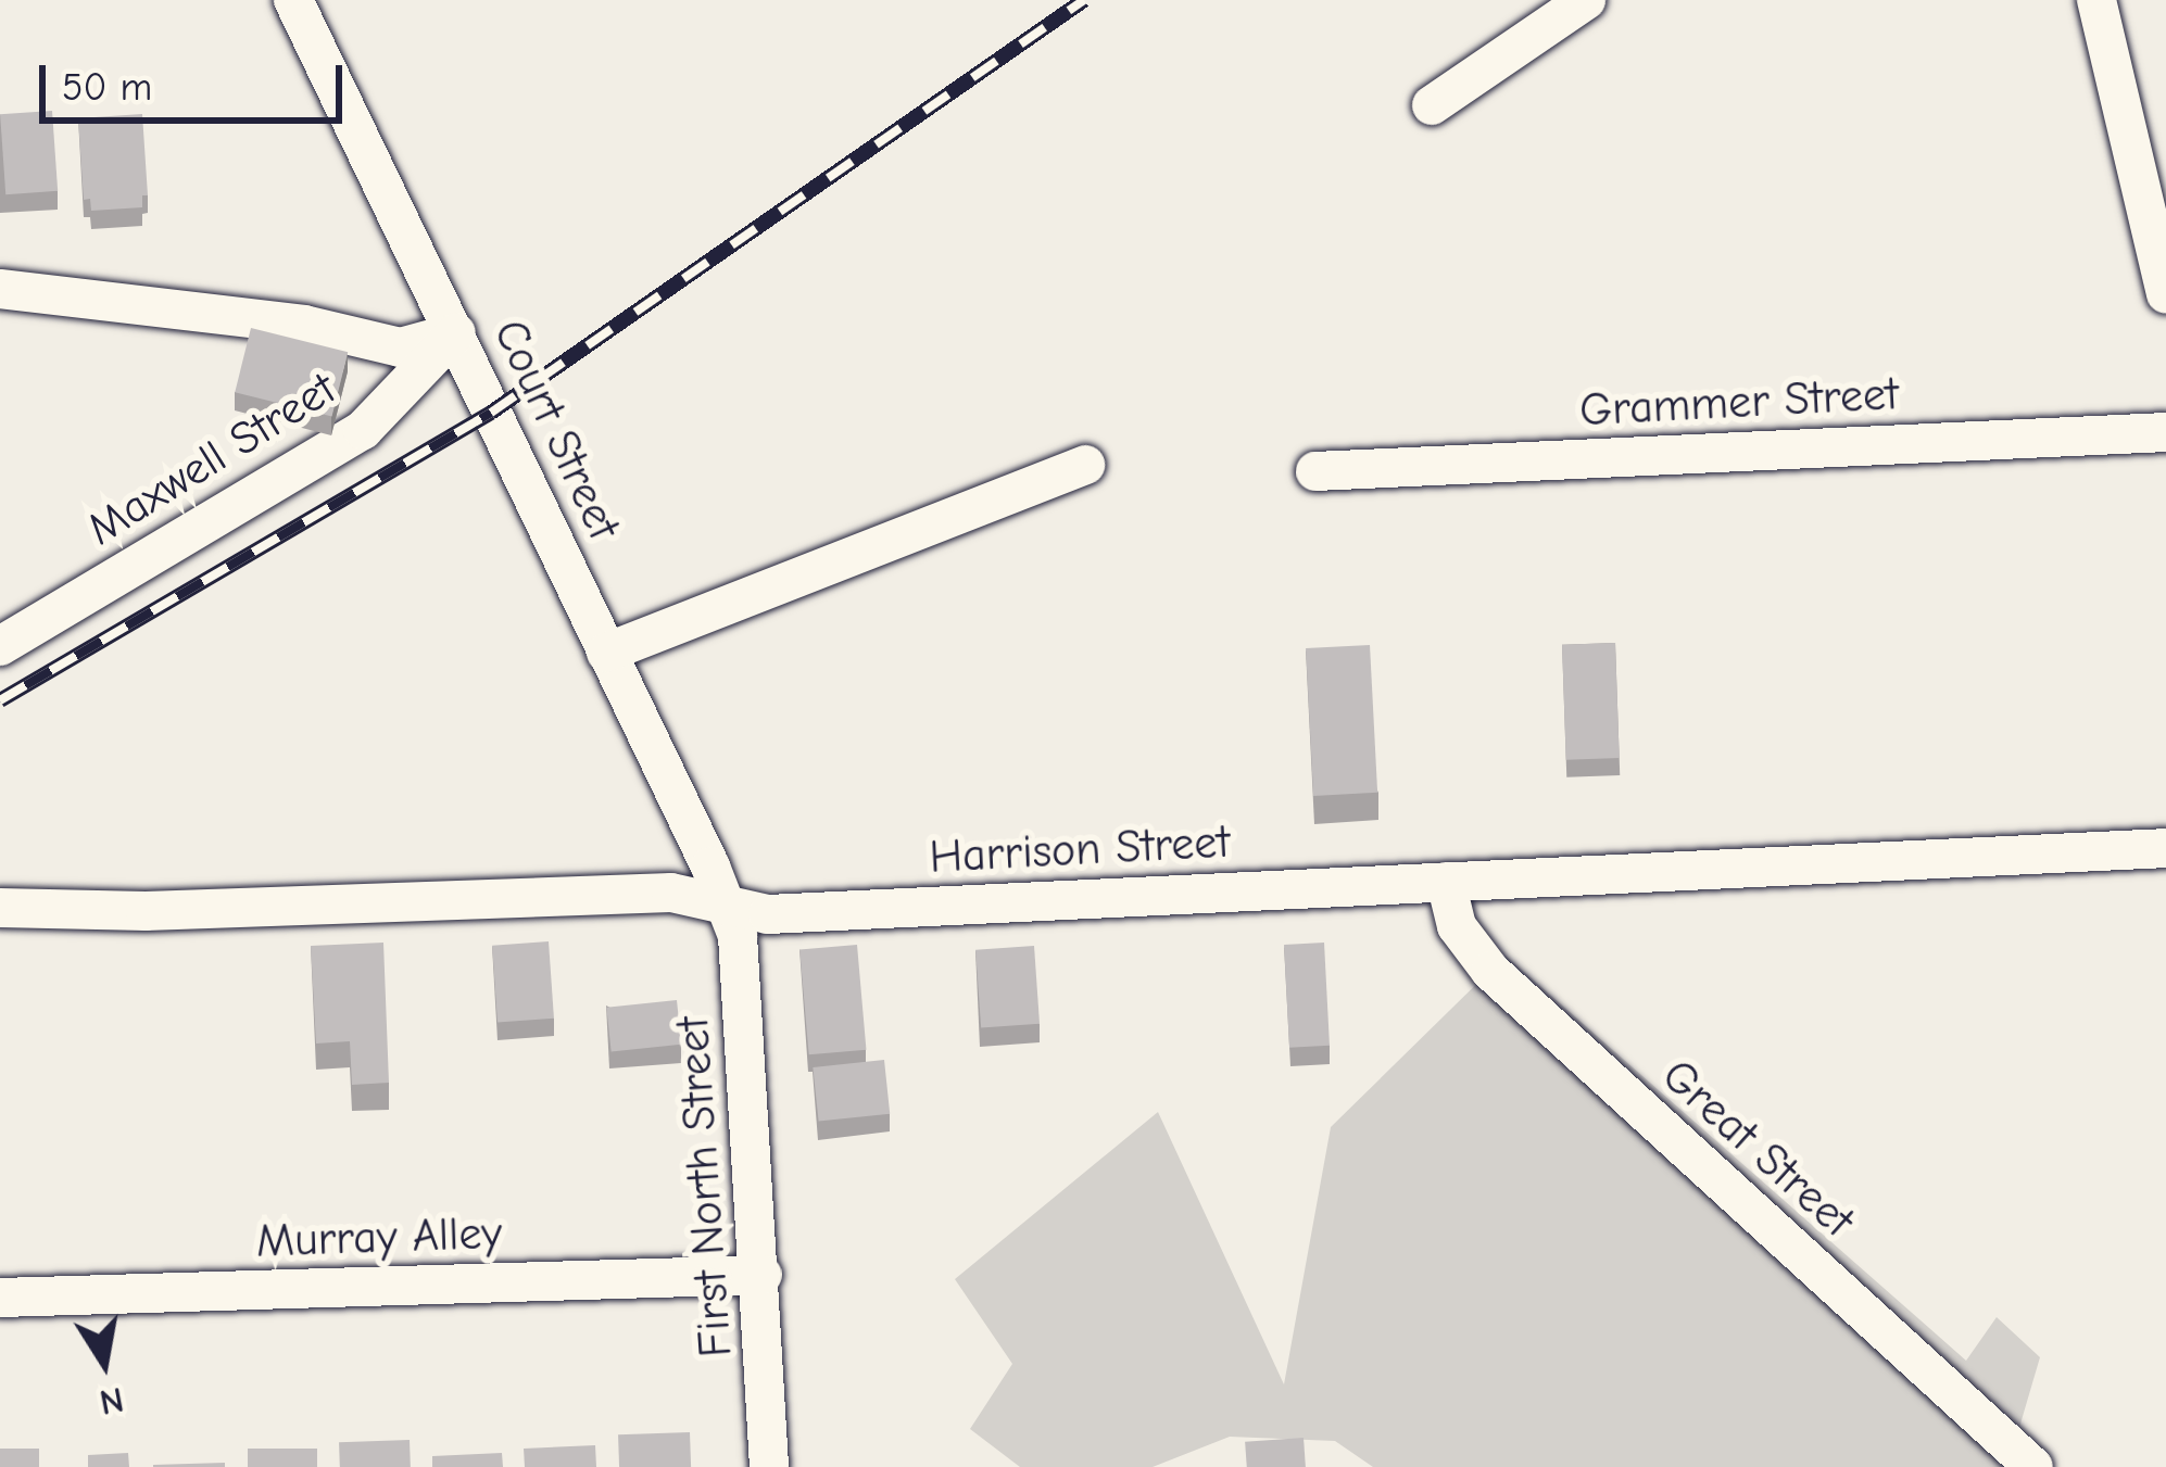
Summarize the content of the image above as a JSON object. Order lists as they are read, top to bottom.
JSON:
{
  "streets": {
    "street": [
      "Grammer Street",
      "Court Street",
      "Maxwell Street",
      "Harrison Street",
      "Great Street",
      "First North Street",
      "Murray Alley"
    ]
  },
  "crossings": [
    ["Court Street", "Maxwell Street"],
    ["Court Street", "Harrison Street"],
    ["Court Street", "First North Street"],
    ["Harrison Street", "Great Street"],
    ["Harrison Street", "First North Street"],
    ["First North Street", "Murray Alley"]
  ],
  "scale_bar": "50 m",
  "north": "bottom"
}
